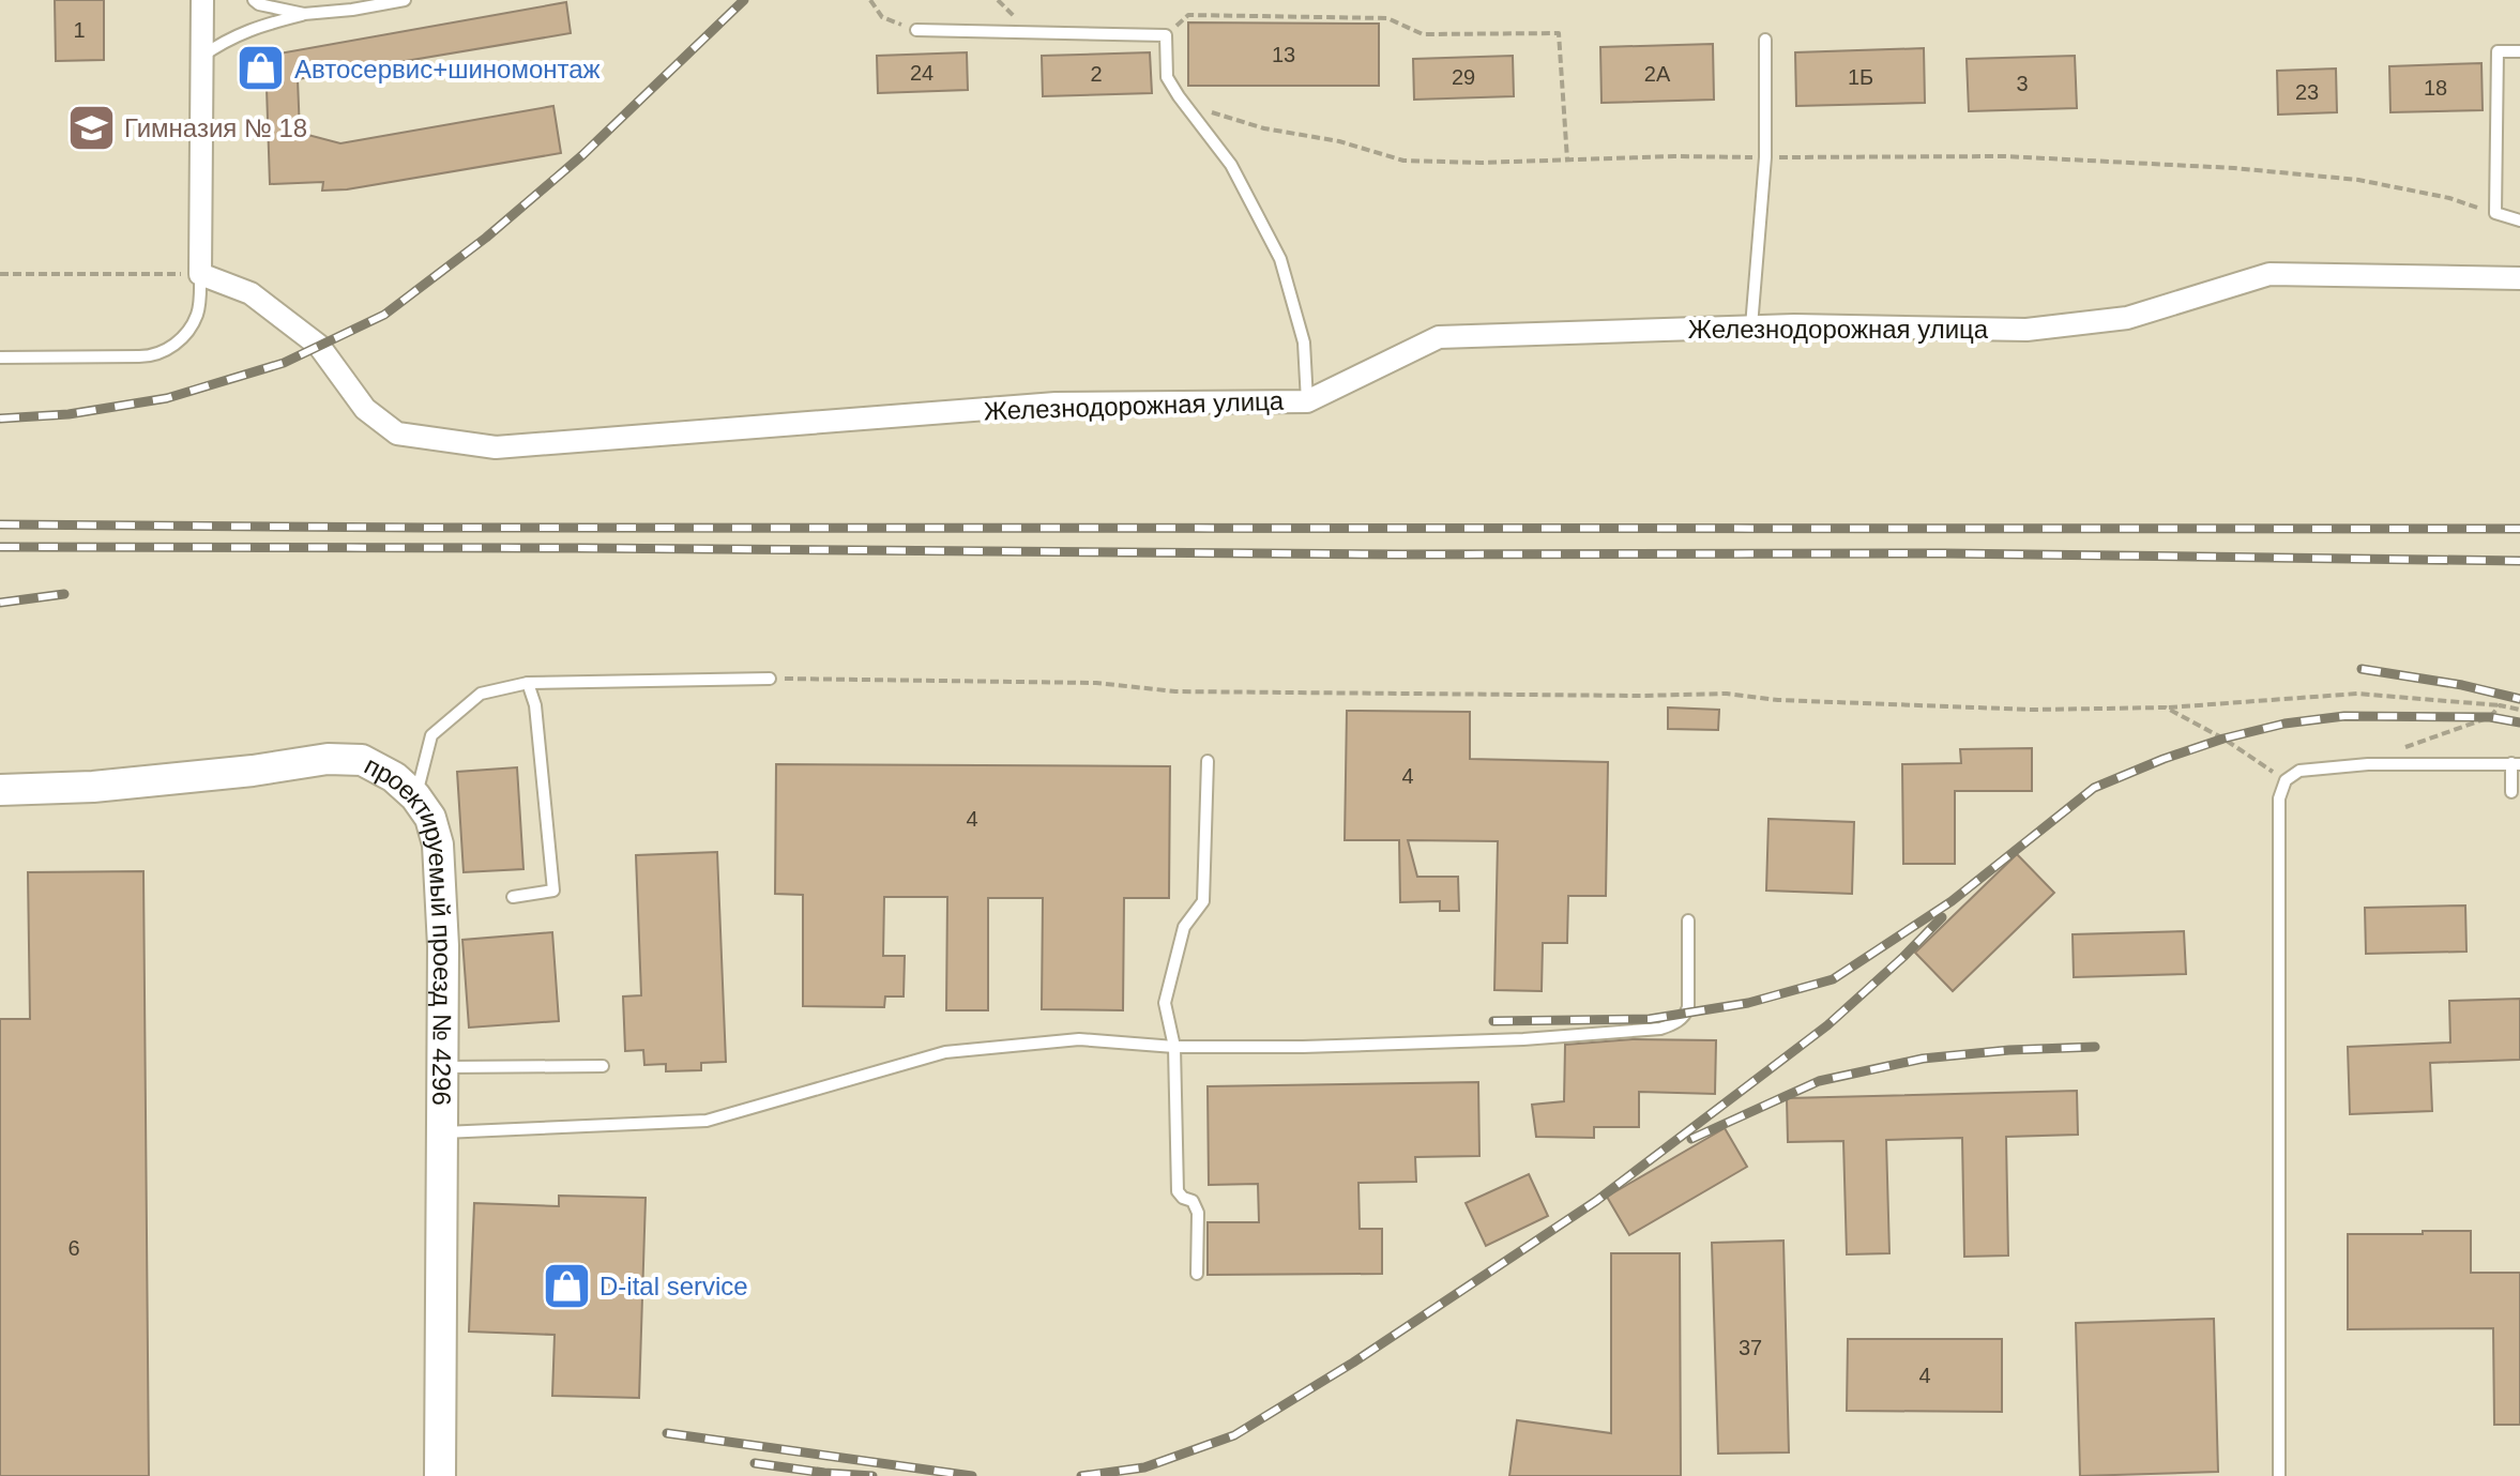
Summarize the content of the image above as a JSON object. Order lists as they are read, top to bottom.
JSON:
{
  "streets": {
    "street": ["Железнодорожная улица", "проектируемый проезд № 4296"]
  },
  "places": {
    "shop": ["Автосервис+шиномонтаж", "D-ital service"],
    "school or university": ["Гимназия № 18"]
  },
  "house_numbers": [
    "1",
    "13",
    "24",
    "2",
    "2А",
    "29",
    "1Б",
    "3",
    "18",
    "23",
    "4",
    "4",
    "6",
    "37",
    "4"
  ]
}
